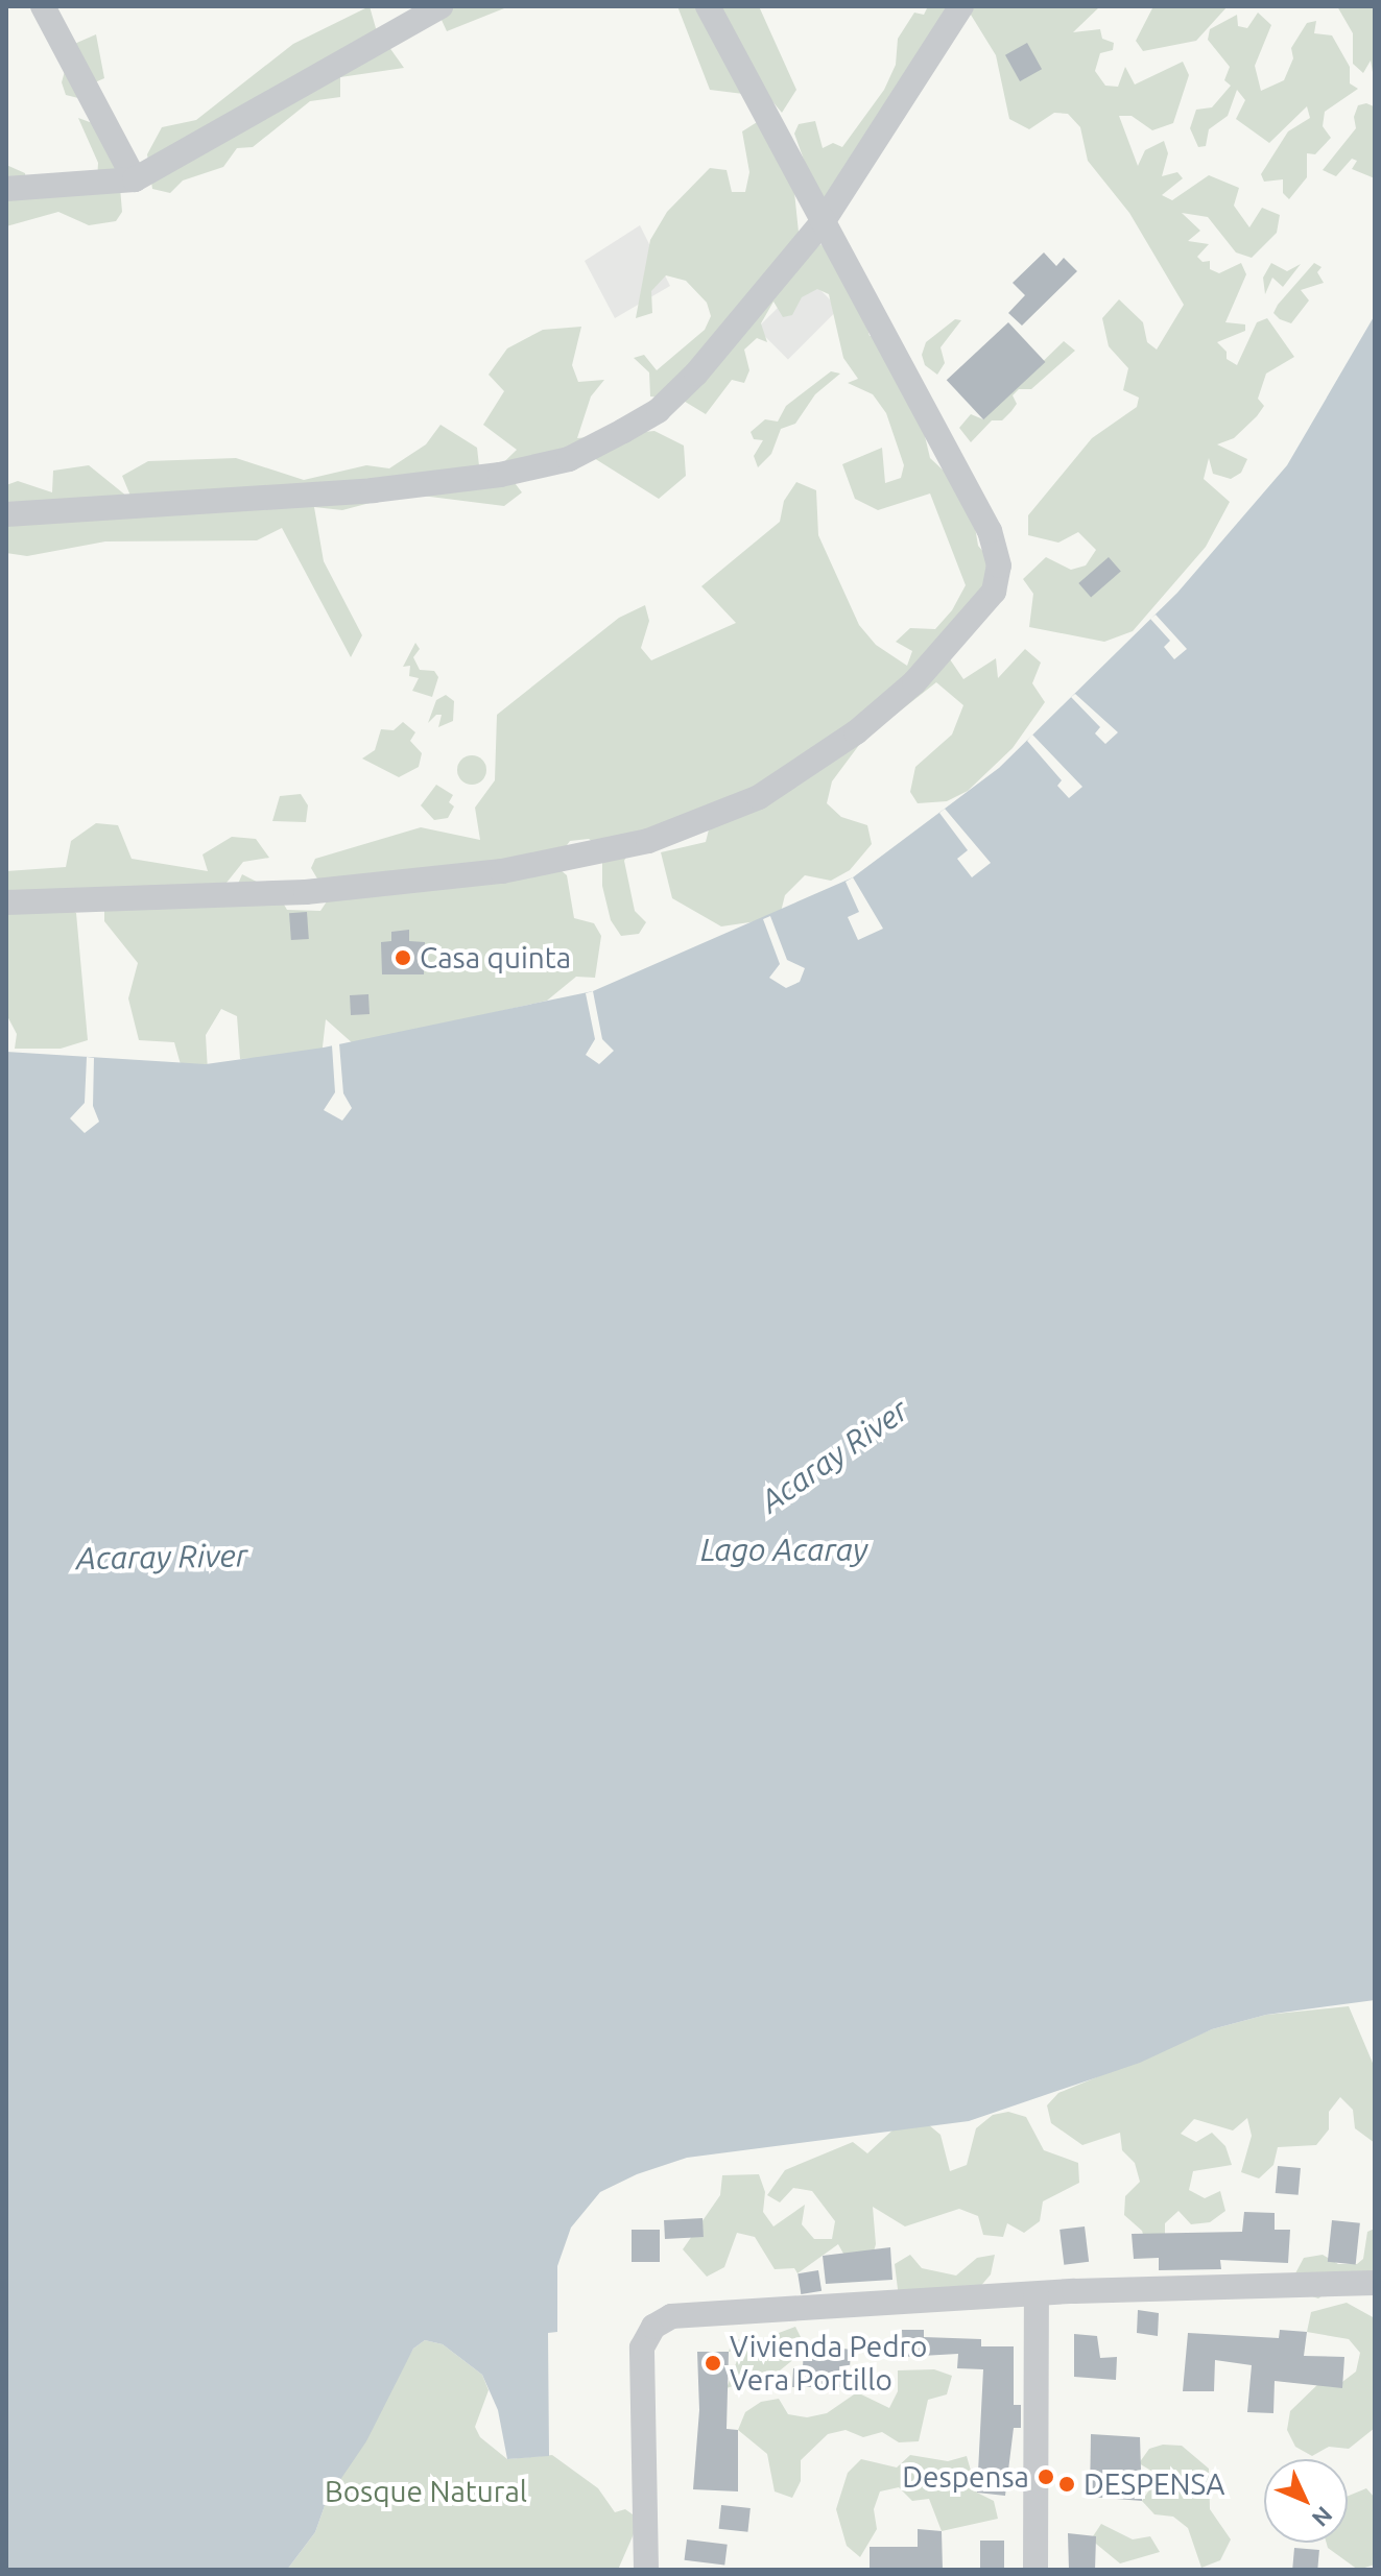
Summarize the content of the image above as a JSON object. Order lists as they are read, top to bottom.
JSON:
{
  "water": ["Acaray River", "Lago Acaray"],
  "parks": ["Bosque Natural"],
  "places": [
    "Casa quinta",
    "Vivienda Pedro Vera Portillo",
    "Despensa",
    "DESPENSA"
  ],
  "north": "bottom right"
}
